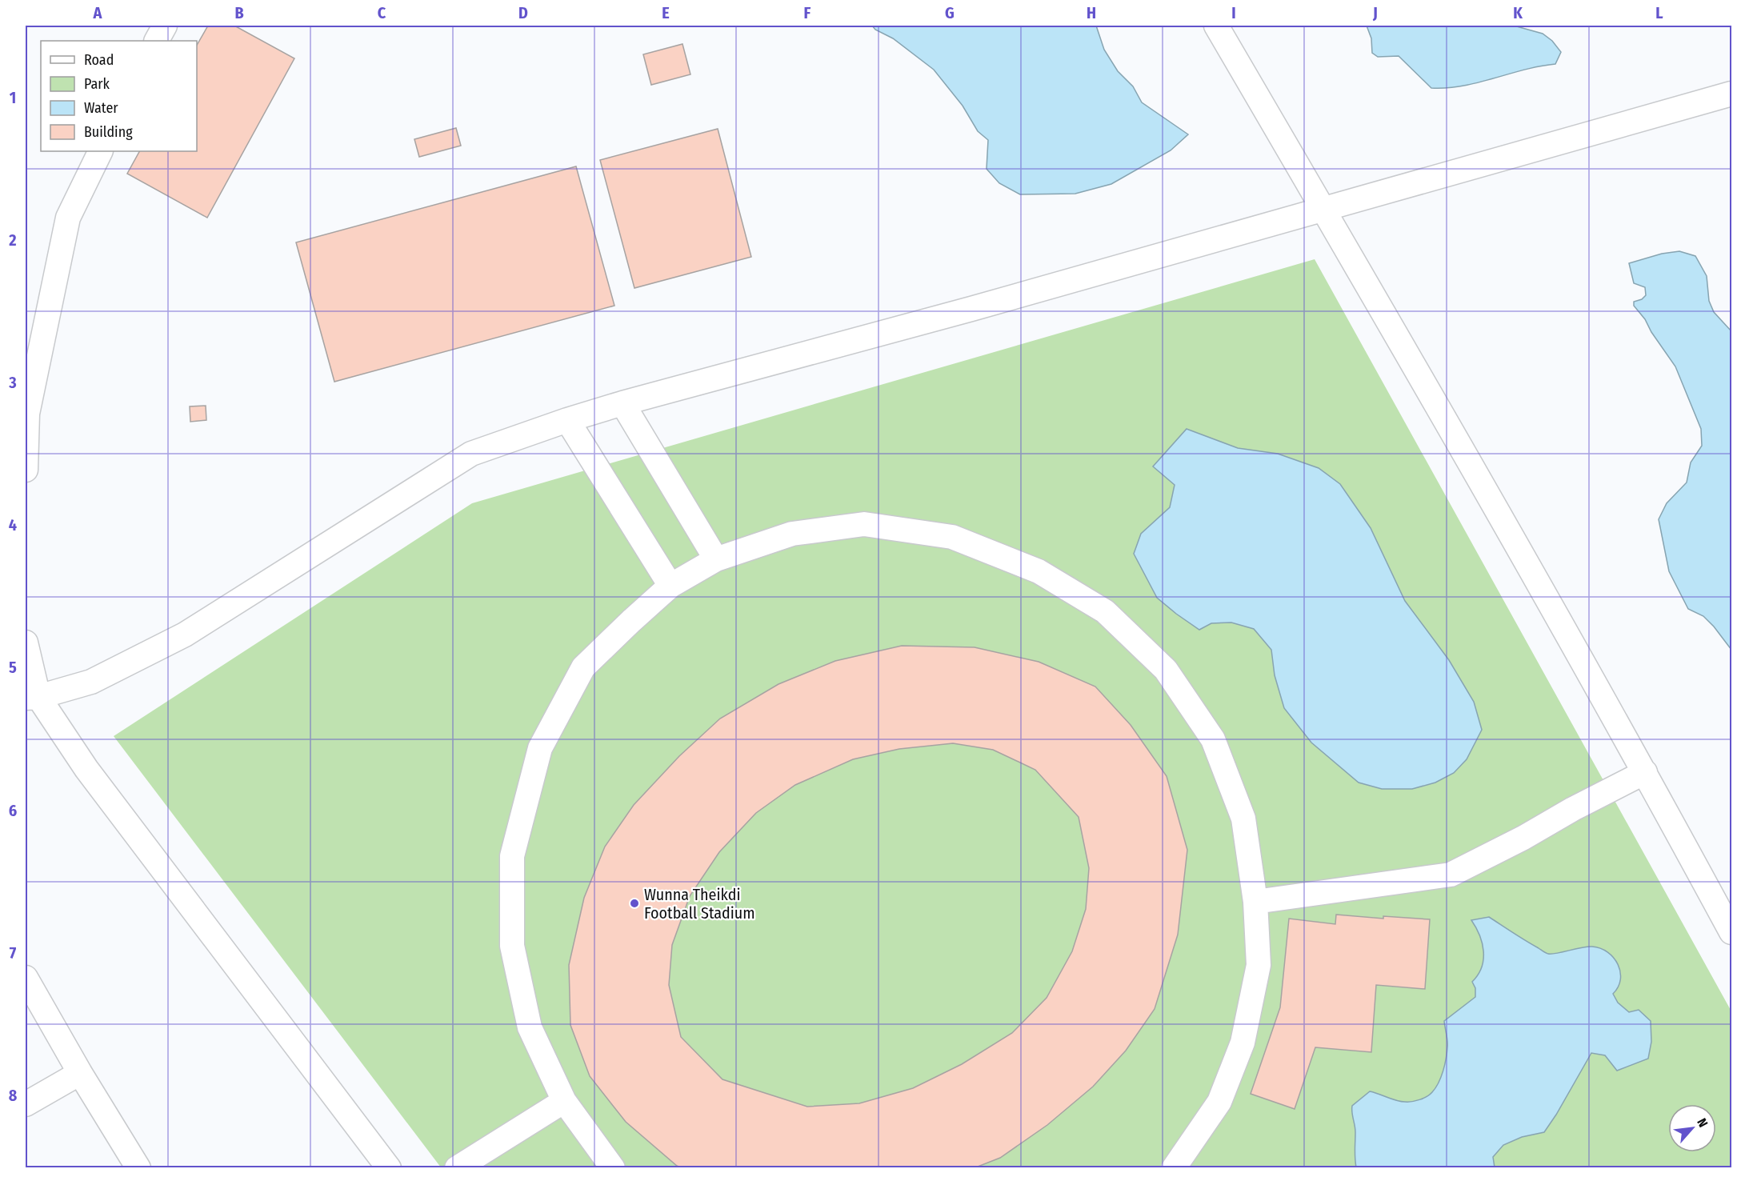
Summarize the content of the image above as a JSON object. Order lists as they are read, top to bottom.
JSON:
{
  "places": ["Wunna Theikdi Football Stadium"],
  "legend": [
    "Road",
    "Park",
    "Water",
    "Building"
  ],
  "north": "top right",
  "grid": {
    "columns": [
      "A",
      "B",
      "C",
      "D",
      "E",
      "F",
      "G",
      "H",
      "I",
      "J",
      "K",
      "L"
    ],
    "rows": [
      "1",
      "2",
      "3",
      "4",
      "5",
      "6",
      "7",
      "8"
    ]
  }
}
